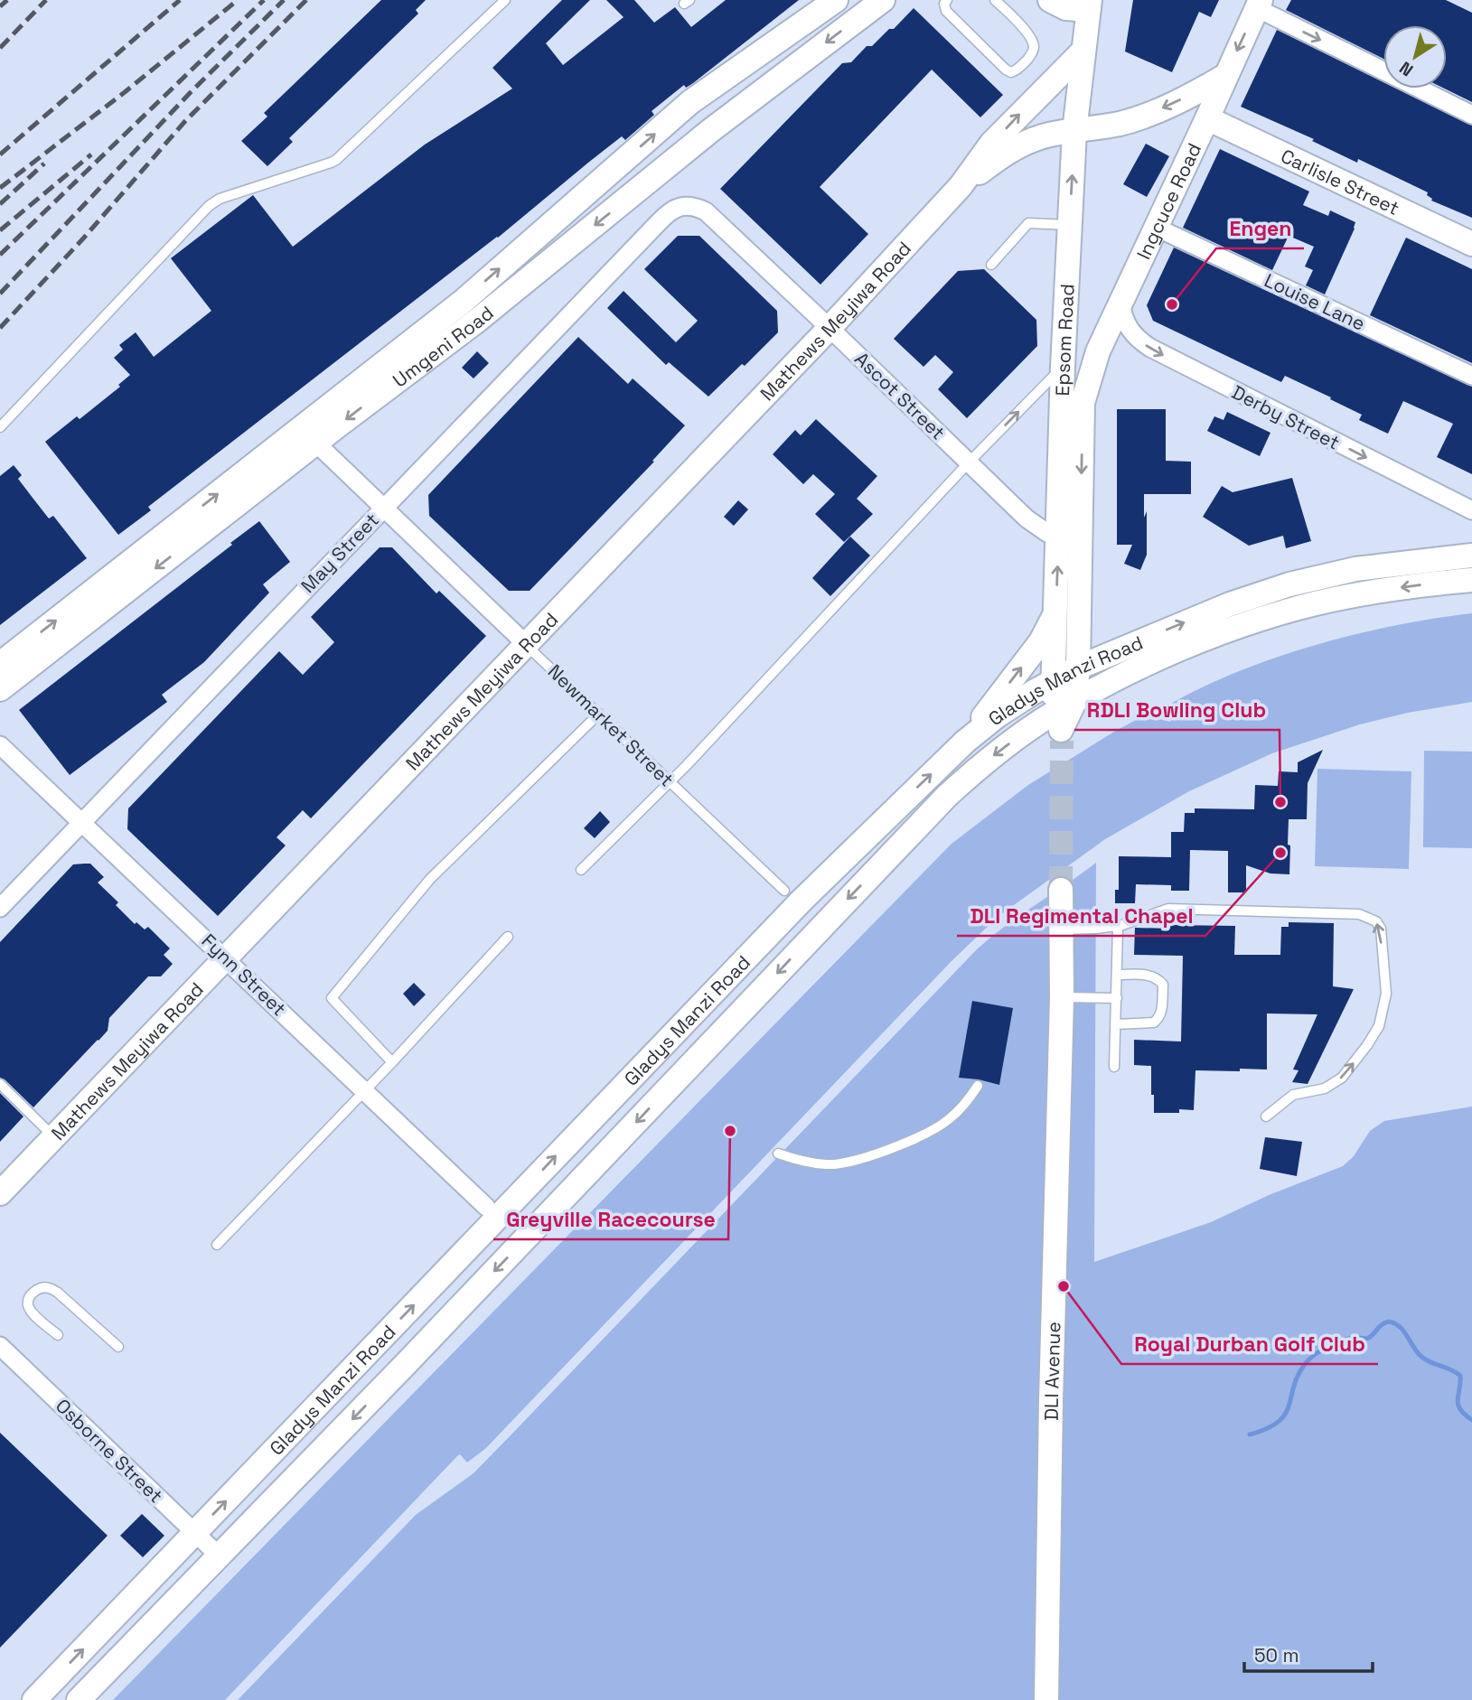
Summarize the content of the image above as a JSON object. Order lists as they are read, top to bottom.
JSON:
{
  "streets": {
    "main road": [
      "Carlisle Street",
      "Ingcuce Road",
      "Mathews Meyiwa Road",
      "Epsom Road",
      "Umgeni Road",
      "Gladys Manzi Road",
      "DLI Avenue"
    ],
    "street": [
      "Louise Lane",
      "Ascot Street",
      "Derby Street",
      "May Street",
      "Newmarket Street",
      "Fynn Street",
      "Osborne Street"
    ]
  },
  "crossings": [
    ["Carlisle Street", "Ingcuce Road"],
    ["Ingcuce Road", "Louise Lane"],
    ["Ingcuce Road", "Mathews Meyiwa Road"],
    ["Ingcuce Road", "Epsom Road"],
    ["Ingcuce Road", "Derby Street"],
    ["Mathews Meyiwa Road", "Epsom Road"],
    ["Mathews Meyiwa Road", "Ascot Street"],
    ["Mathews Meyiwa Road", "Newmarket Street"],
    ["Mathews Meyiwa Road", "Fynn Street"],
    ["Epsom Road", "Ascot Street"],
    ["Epsom Road", "Gladys Manzi Road"],
    ["Umgeni Road", "Newmarket Street"],
    ["Ascot Street", "May Street"],
    ["May Street", "Newmarket Street"],
    ["May Street", "Fynn Street"],
    ["Gladys Manzi Road", "Newmarket Street"],
    ["Gladys Manzi Road", "Fynn Street"],
    ["Gladys Manzi Road", "Osborne Street"]
  ],
  "one_way": ["Derby Street"],
  "places": [
    "Engen",
    "RDLI Bowling Club",
    "DLI Regimental Chapel",
    "Greyville Racecourse",
    "Royal Durban Golf Club"
  ],
  "scale_bar": "50 m",
  "north": "bottom left"
}
